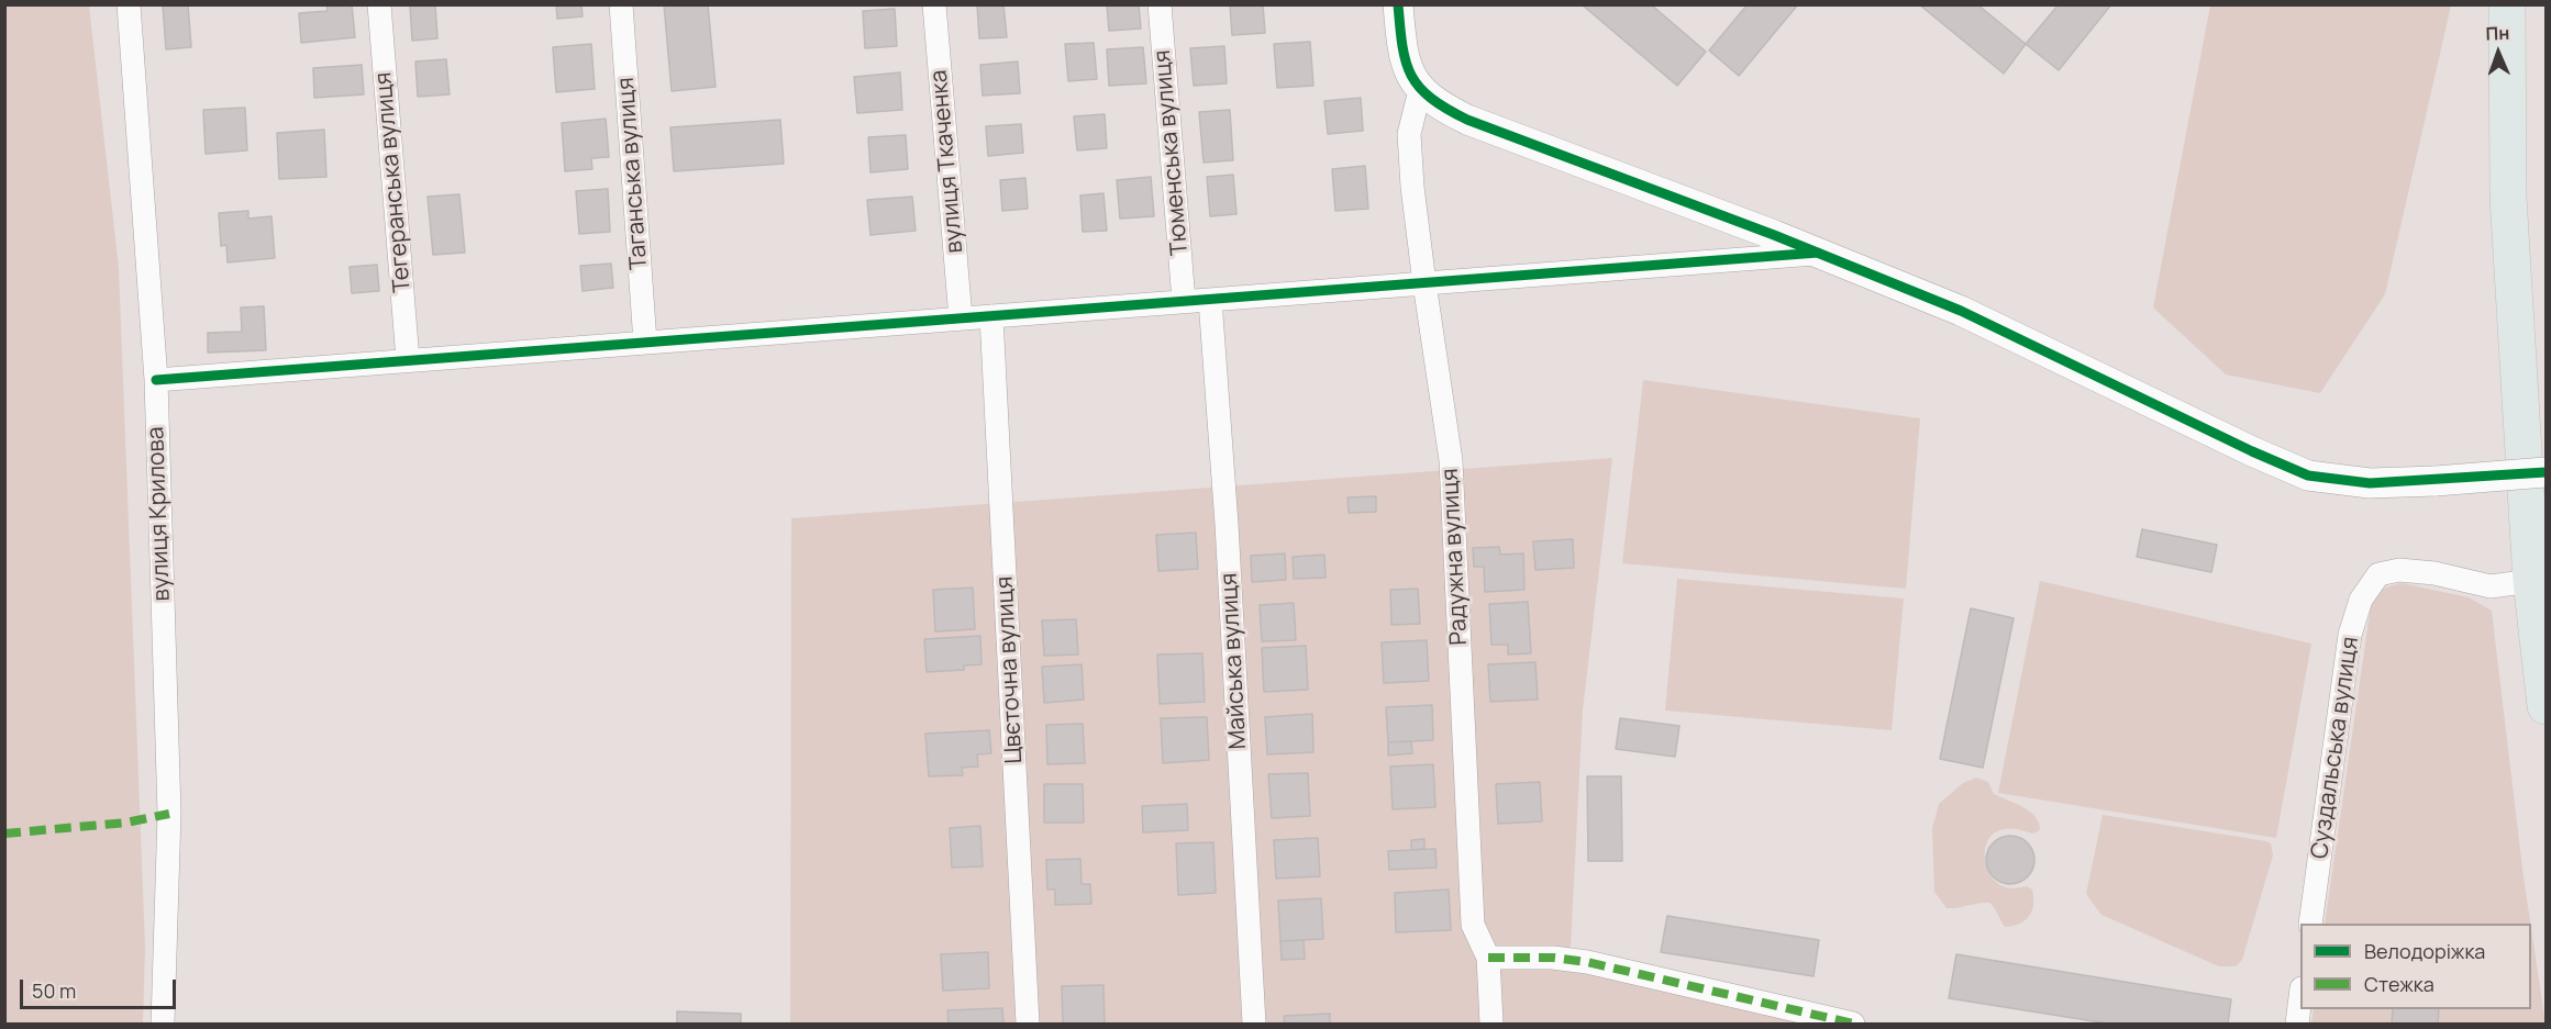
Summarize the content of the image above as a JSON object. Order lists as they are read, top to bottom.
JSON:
{
  "streets": {
    "street": [
      "Тюменська вулиця",
      "вулиця Ткаченка",
      "Таганська вулиця",
      "Тегеранська вулиця",
      "вулиця Крилова",
      "Радужна вулиця",
      "Майська вулиця",
      "Цвєточна вулиця",
      "Суздальська вулиця"
    ]
  },
  "legend": ["Велодоріжка", "Стежка"],
  "scale_bar": "50 m",
  "north": "top"
}
